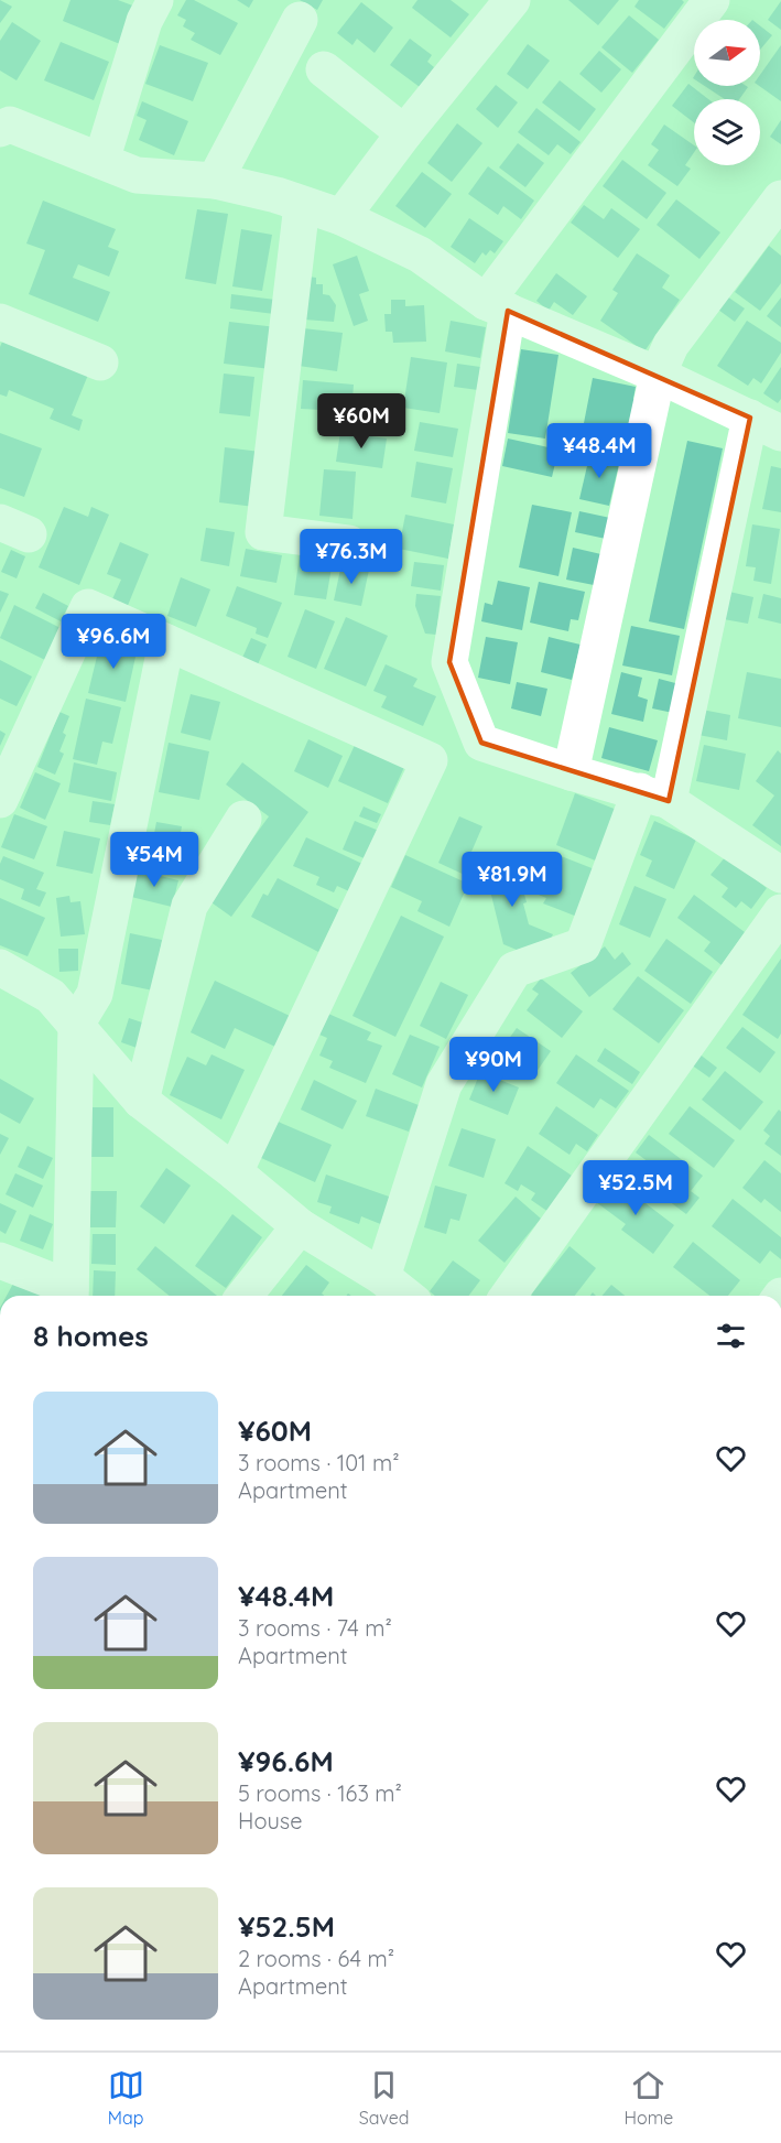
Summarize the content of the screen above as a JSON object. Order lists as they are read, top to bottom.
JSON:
{
  "north": "right",
  "page": {
    "price": [
      "¥60M",
      "¥48.4M",
      "¥76.3M",
      "¥96.6M",
      "¥54M",
      "¥81.9M",
      "¥90M",
      "¥52.5M"
    ],
    "heading": "8 homes",
    "list": [
      {
        "name": "¥60M",
        "note": "3 rooms · 101 m² · Apartment"
      },
      {
        "name": "¥48.4M",
        "note": "3 rooms · 74 m² · Apartment"
      },
      {
        "name": "¥96.6M",
        "note": "5 rooms · 163 m² · House"
      },
      {
        "name": "¥52.5M",
        "note": "2 rooms · 64 m² · Apartment"
      }
    ],
    "tabs": ["Map", "Saved", "Home"]
  }
}
